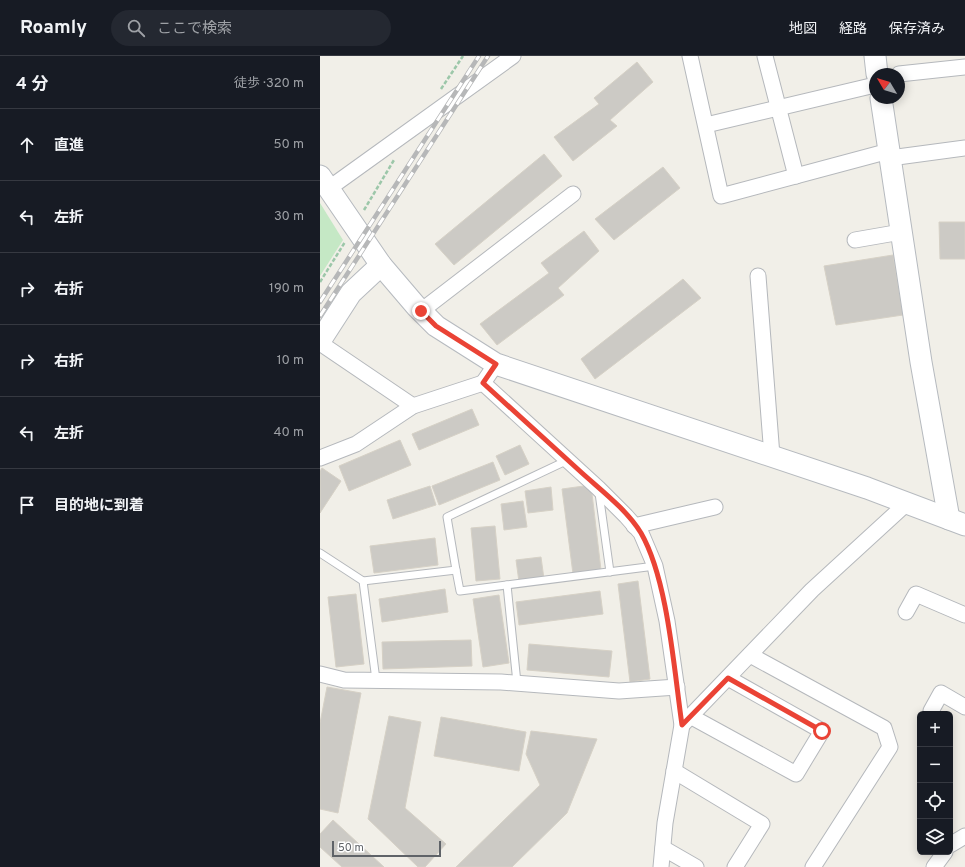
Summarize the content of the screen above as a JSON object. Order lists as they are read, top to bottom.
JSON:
{
  "scale_bar": "50 m",
  "north": "top left",
  "page": {
    "header": "Roamly",
    "search": "ここで検索",
    "nav": ["地図", "経路", "保存済み"],
    "heading": ["4 分", "徒歩 · 320 m"],
    "list": [
      ["直進", "50 m"],
      ["左折", "30 m"],
      ["右折", "190 m"],
      ["右折", "10 m"],
      ["左折", "40 m"],
      "目的地に到着"
    ],
    "map_buttons": ["+", "−"],
    "scale": "50 m"
  }
}
